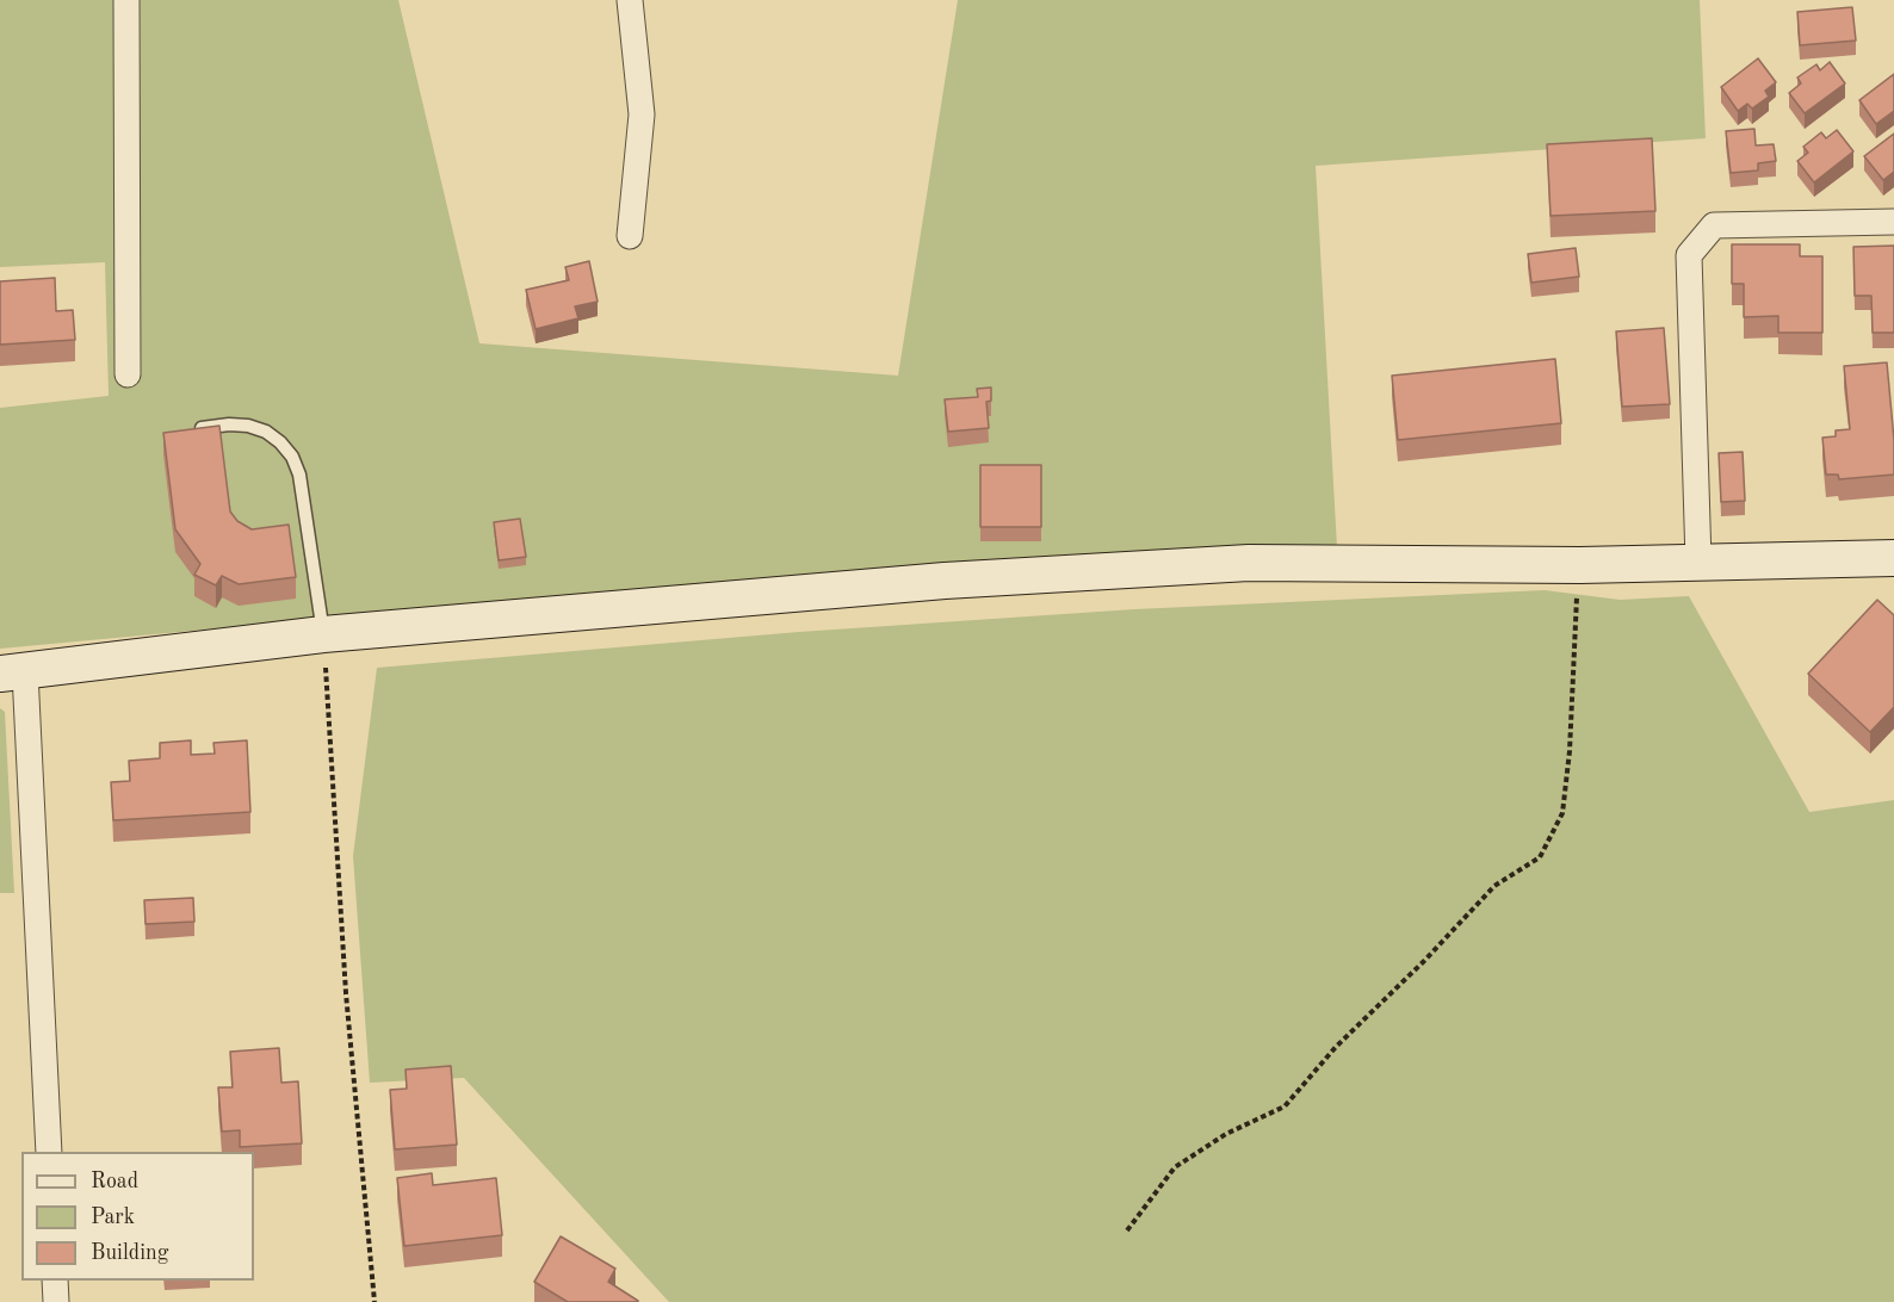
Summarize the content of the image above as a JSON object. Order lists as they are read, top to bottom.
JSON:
{
  "legend": ["Road", "Park", "Building"]
}
